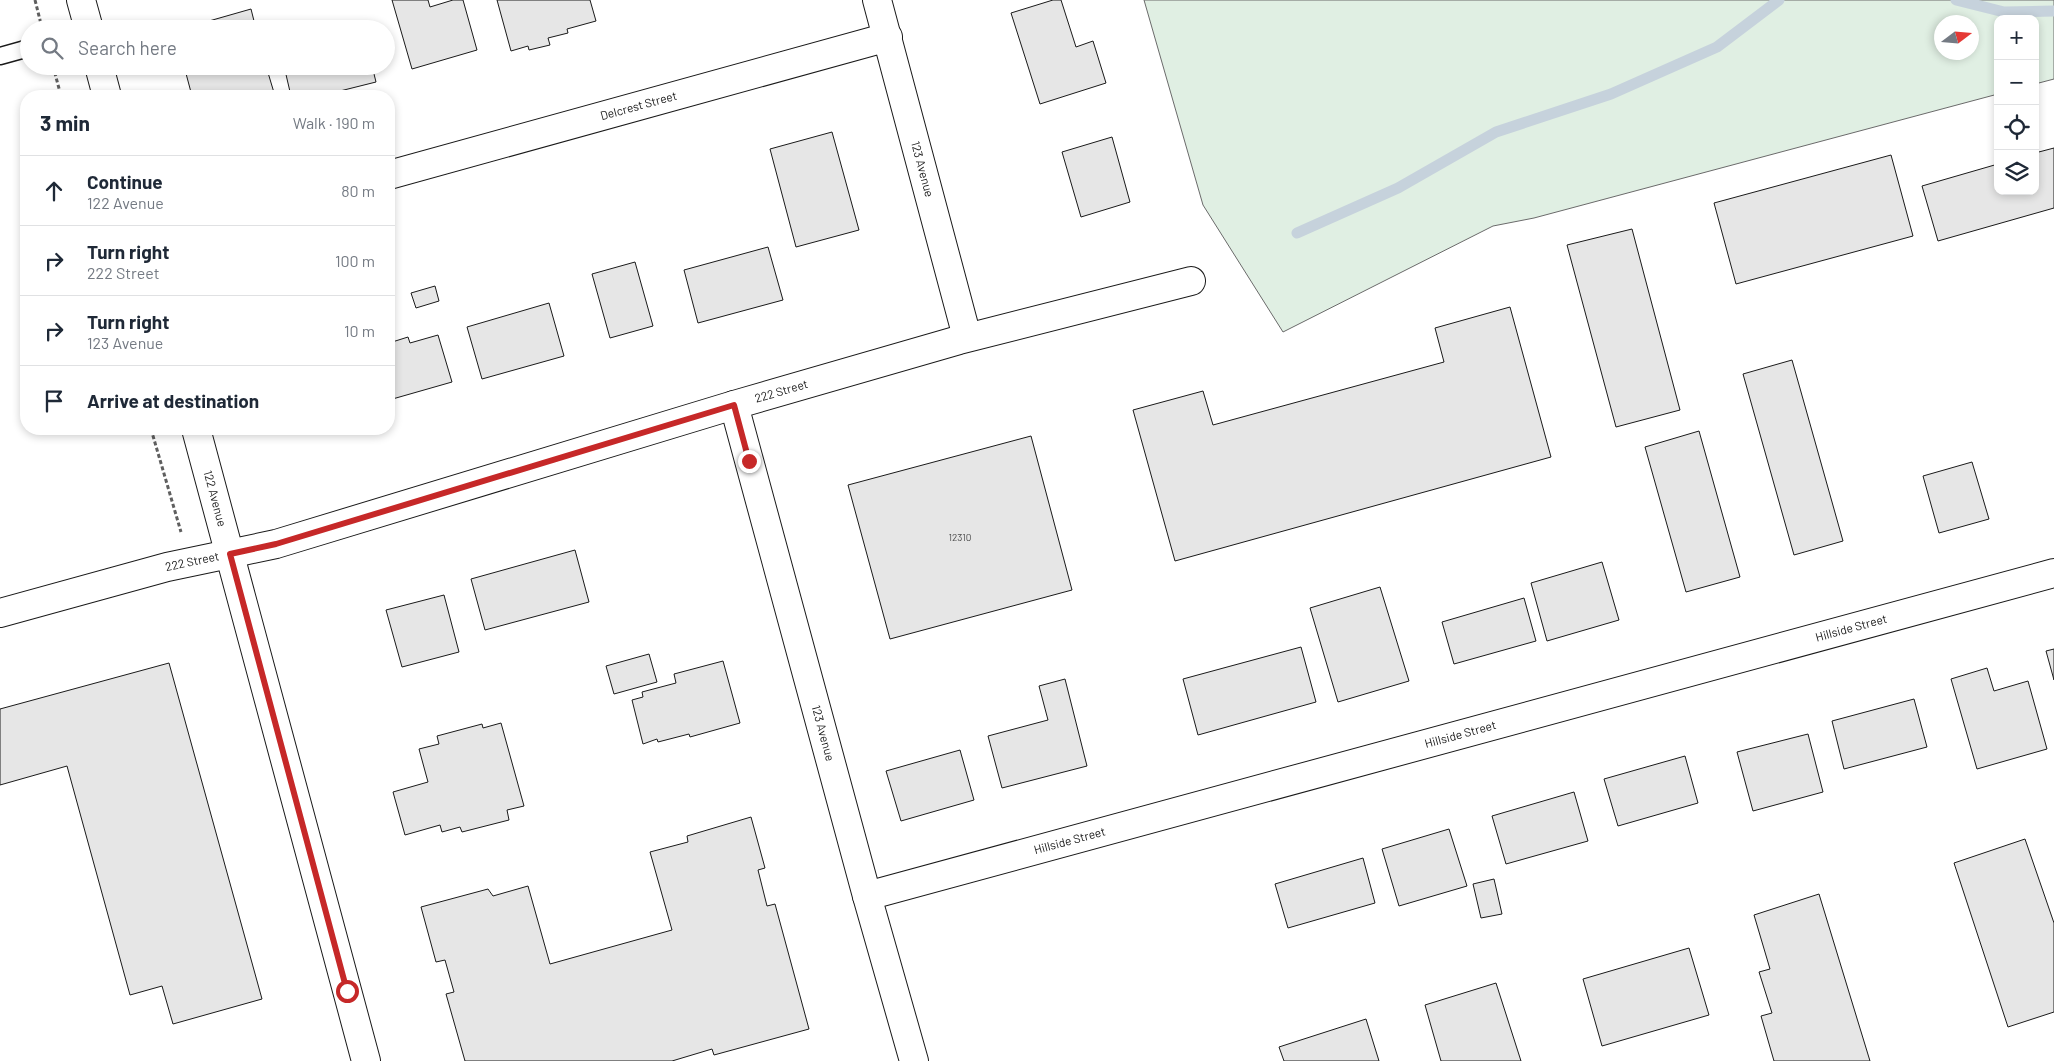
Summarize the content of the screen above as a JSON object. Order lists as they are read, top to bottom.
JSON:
{
  "streets": {
    "street": [
      "Delcrest Street",
      "123 Avenue",
      "222 Street",
      "122 Avenue",
      "Hillside Street"
    ]
  },
  "crossings": [
    ["Delcrest Street", "123 Avenue"],
    ["123 Avenue", "222 Street"],
    ["123 Avenue", "Hillside Street"],
    ["222 Street", "122 Avenue"]
  ],
  "house_numbers": ["12310"],
  "north": "right",
  "page": {
    "map_buttons": ["+", "−"],
    "search": "Search here",
    "heading": ["3 min", "Walk · 190 m"],
    "list": [
      ["Continue", "122 Avenue", "80 m"],
      ["Turn right", "222 Street", "100 m"],
      ["Turn right", "123 Avenue", "10 m"],
      "Arrive at destination"
    ]
  }
}
